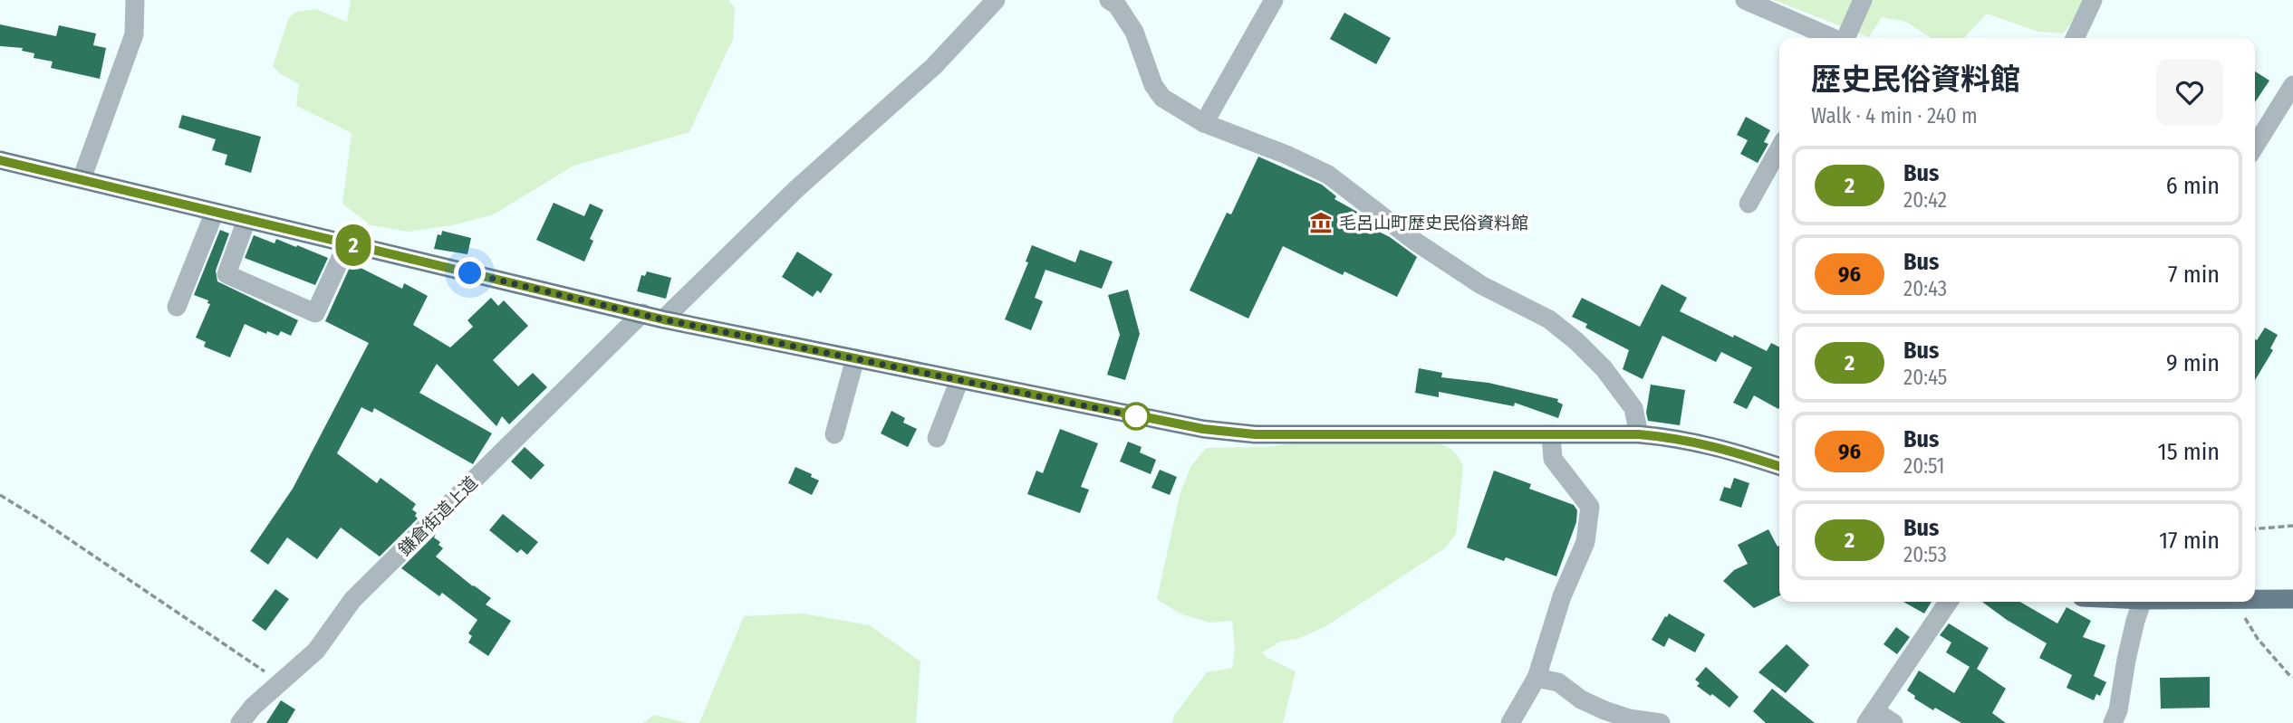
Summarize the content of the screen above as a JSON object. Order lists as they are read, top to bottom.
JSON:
{
  "streets": {
    "street": ["鎌倉街道上道"]
  },
  "places": {
    "museum": ["毛呂山町歴史民俗資料館"]
  },
  "lines": ["bus line 2"],
  "page": {
    "on_map": "2",
    "heading": ["歴史民俗資料館", "Walk · 4 min · 240 m"],
    "list": [
      {
        "mark": "2",
        "name": "Bus",
        "note": "20:42",
        "value": "6 min"
      },
      {
        "mark": "96",
        "name": "Bus",
        "note": "20:43",
        "value": "7 min"
      },
      {
        "mark": "2",
        "name": "Bus",
        "note": "20:45",
        "value": "9 min"
      },
      {
        "mark": "96",
        "name": "Bus",
        "note": "20:51",
        "value": "15 min"
      },
      {
        "mark": "2",
        "name": "Bus",
        "note": "20:53",
        "value": "17 min"
      }
    ]
  }
}
